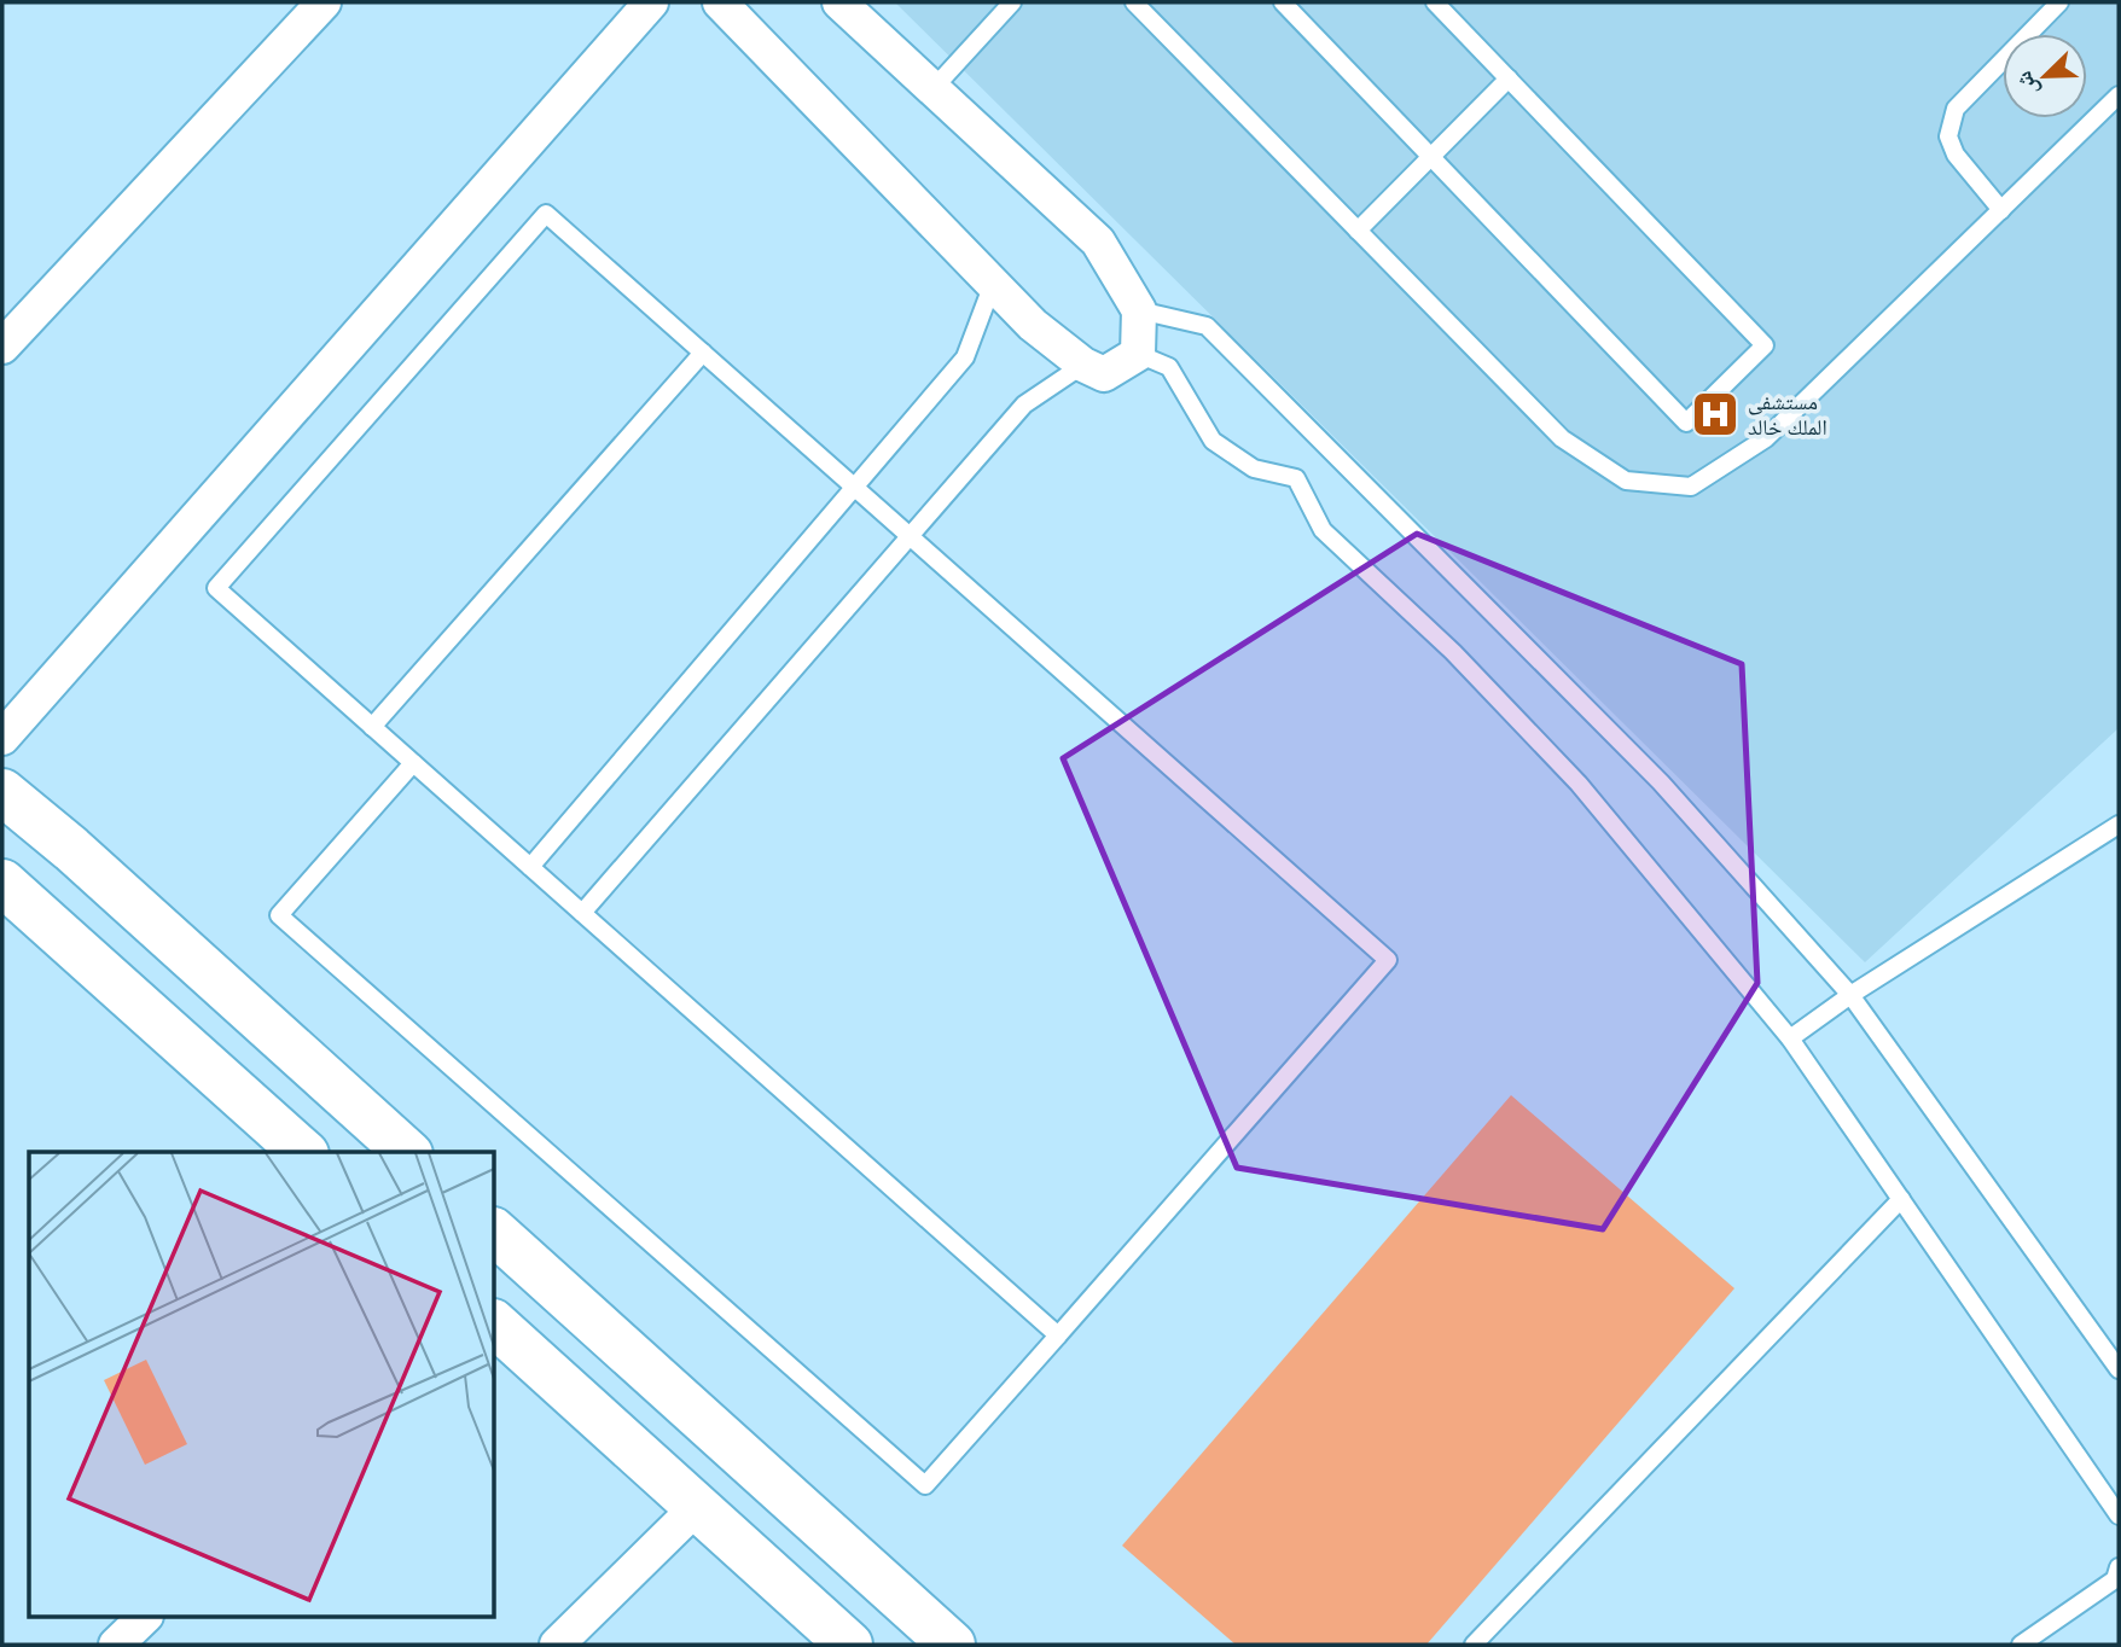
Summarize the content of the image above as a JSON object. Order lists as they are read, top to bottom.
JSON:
{
  "places": {
    "hospital": ["مستشفى الملك خالد"]
  },
  "north": "bottom left"
}
